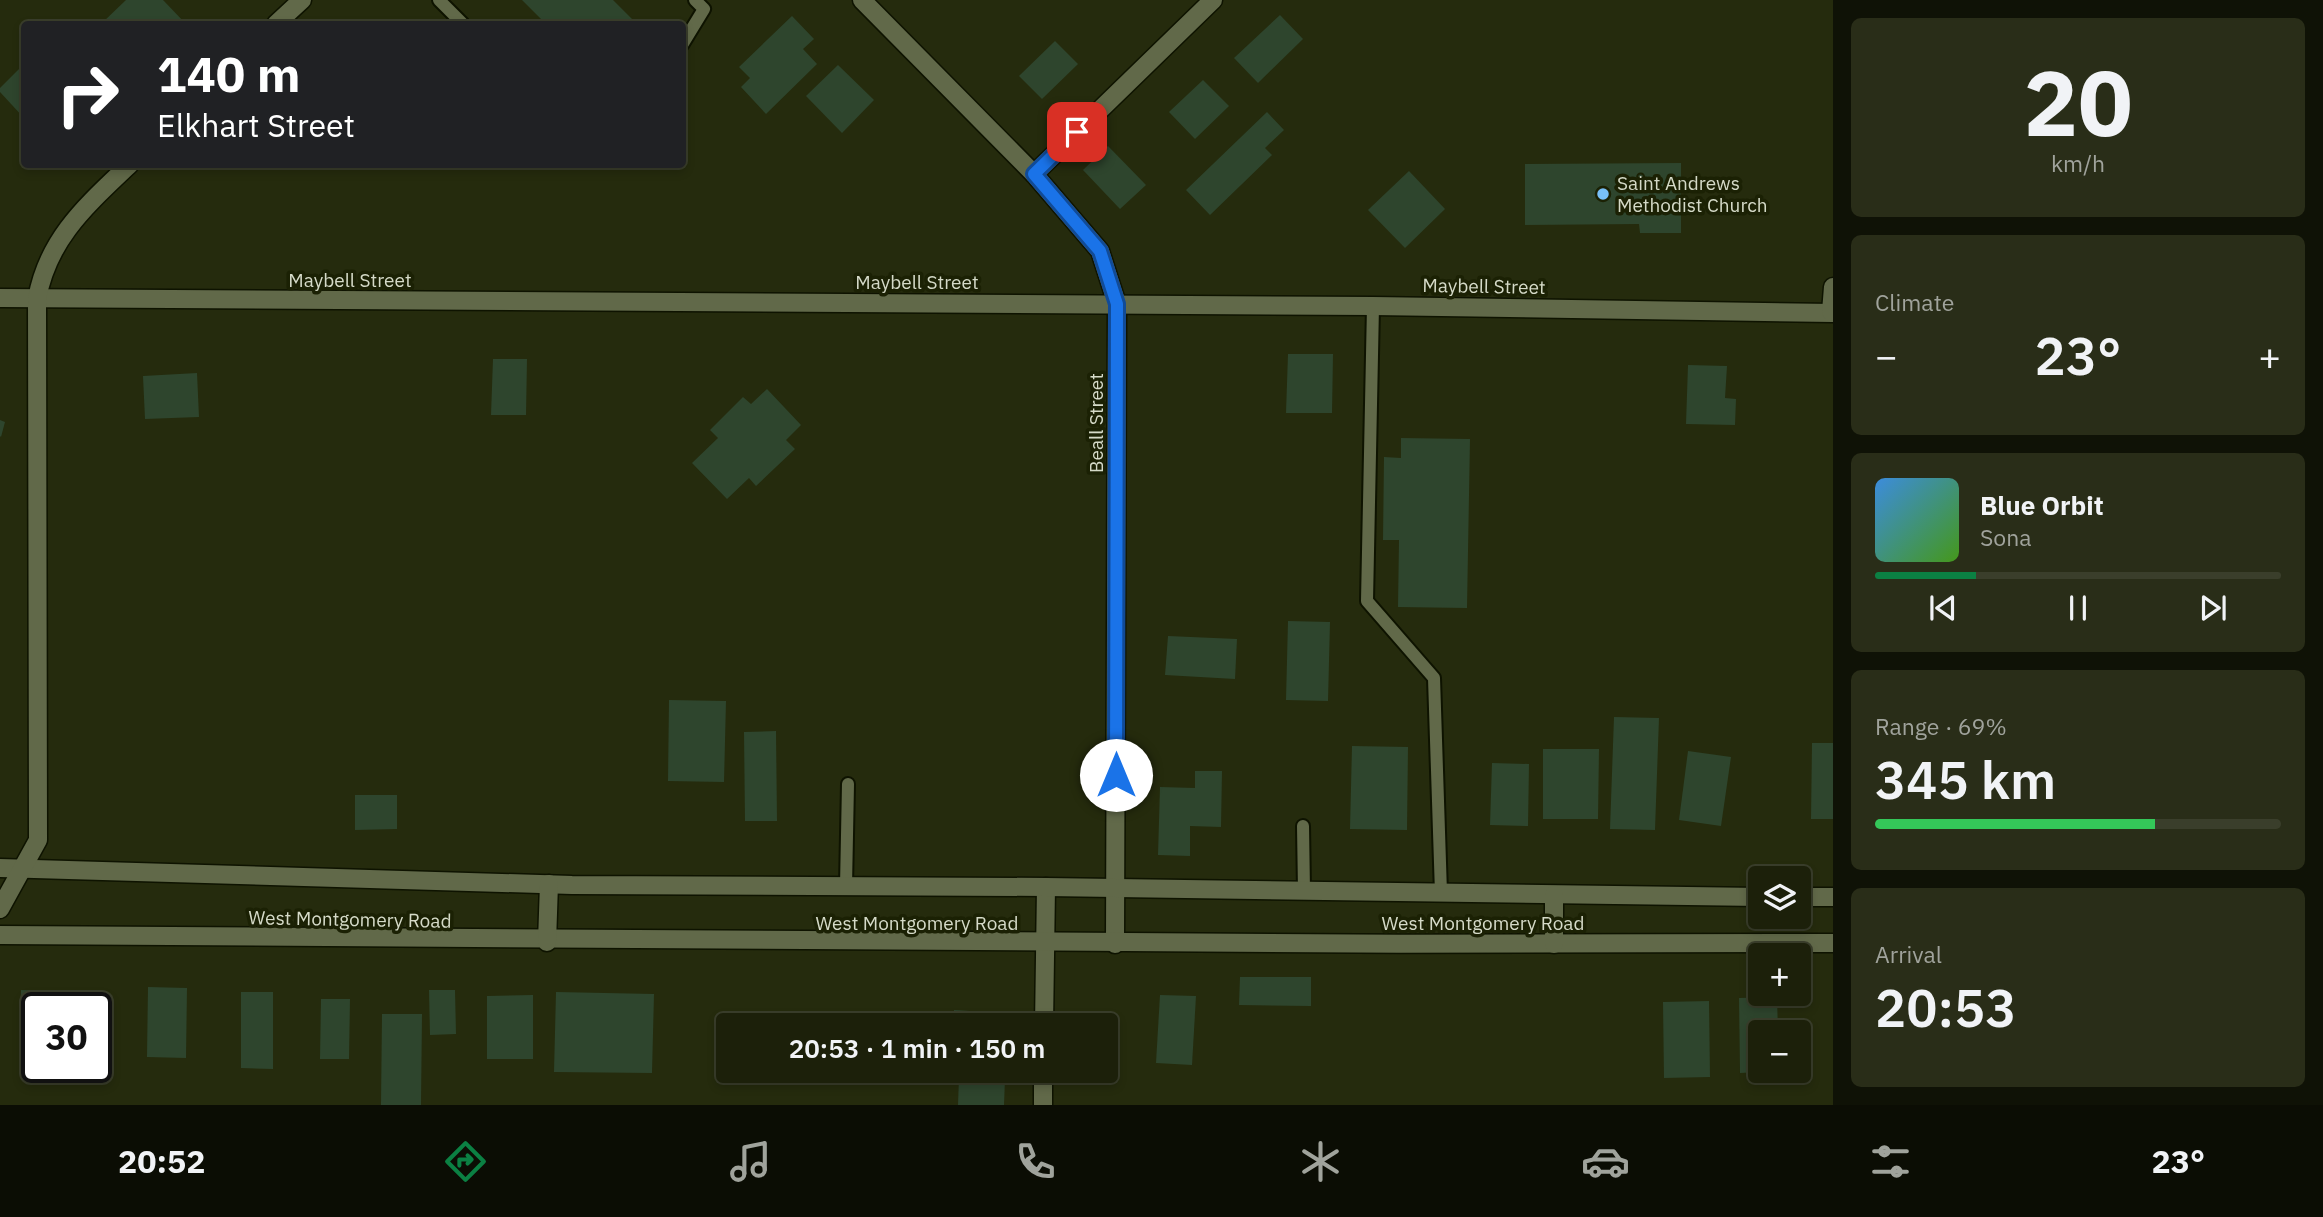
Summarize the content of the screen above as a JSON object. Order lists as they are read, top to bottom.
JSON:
{
  "streets": {
    "street": ["Maybell Street", "Beall Street", "West Montgomery Road"]
  },
  "crossings": [
    ["Maybell Street", "Beall Street"],
    ["Beall Street", "West Montgomery Road"]
  ],
  "places": ["Saint Andrews Methodist Church"],
  "page": {
    "tile": [
      ["20", "km/h"],
      "Climate",
      ["Range · 69%", "345 km"],
      ["Arrival", "20:53"]
    ],
    "turn": ["140 m", "Elkhart Street"],
    "heat": ["−", "23°", "+"],
    "song": ["Blue Orbit", "Sona"],
    "map_buttons": ["+", "−"],
    "limit": "30",
    "trip": "20:53 · 1 min · 150 m",
    "tabs": ["20:52", "23°"]
  }
}
